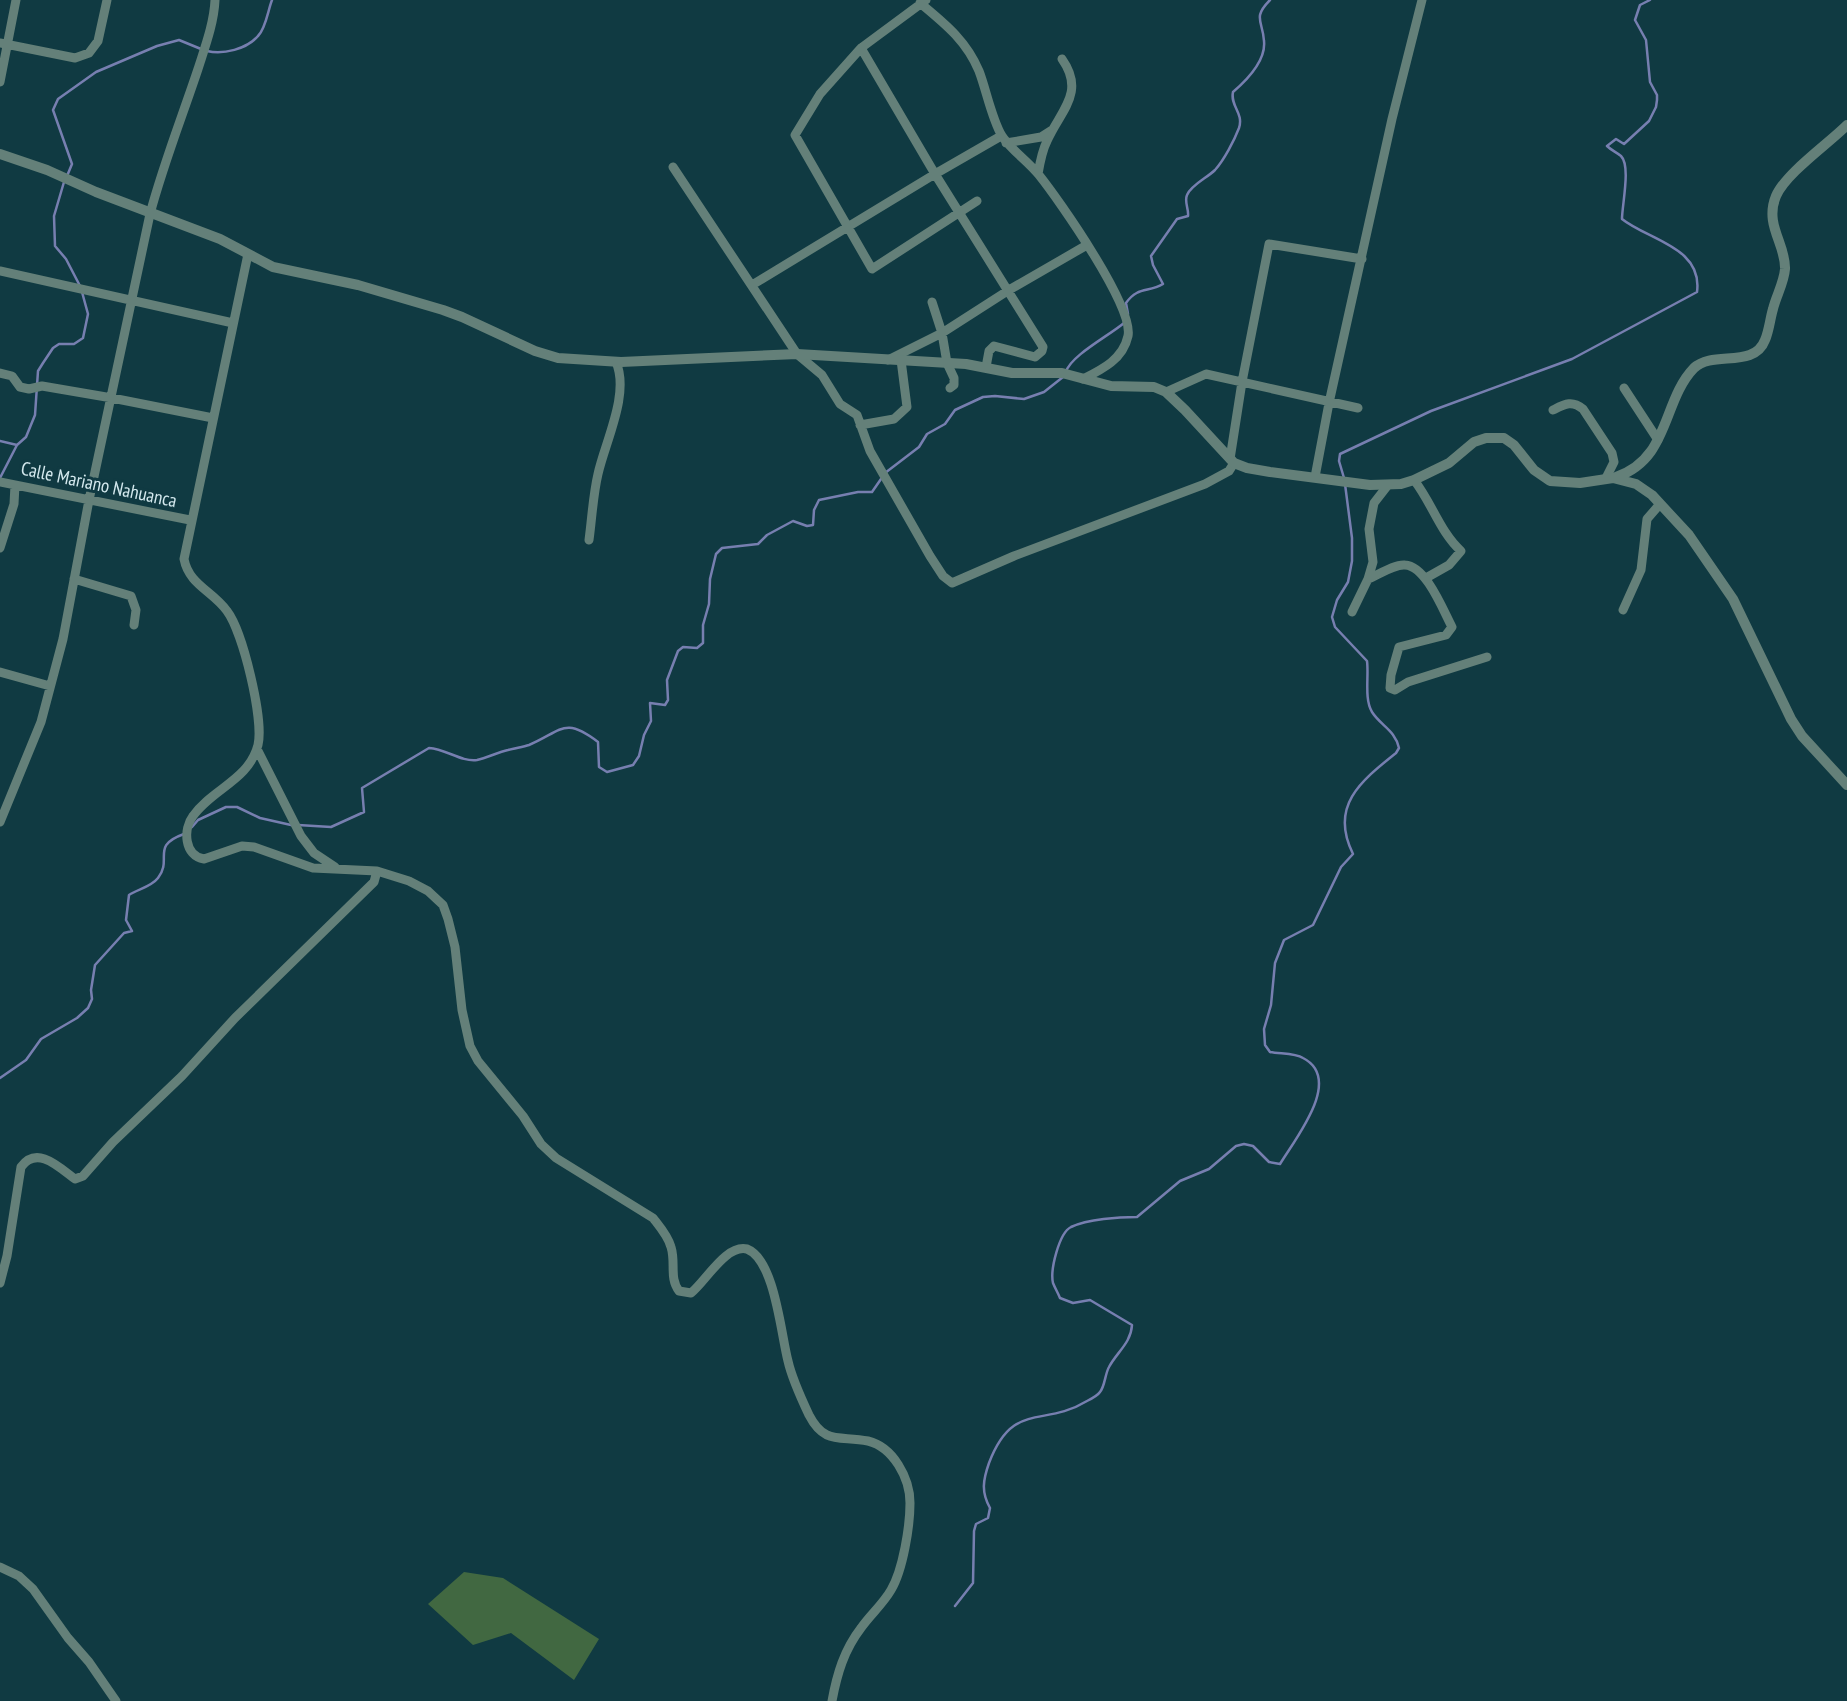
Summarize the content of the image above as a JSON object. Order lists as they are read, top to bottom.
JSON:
{
  "streets": {
    "street": ["Calle Mariano Nahuanca"]
  }
}
